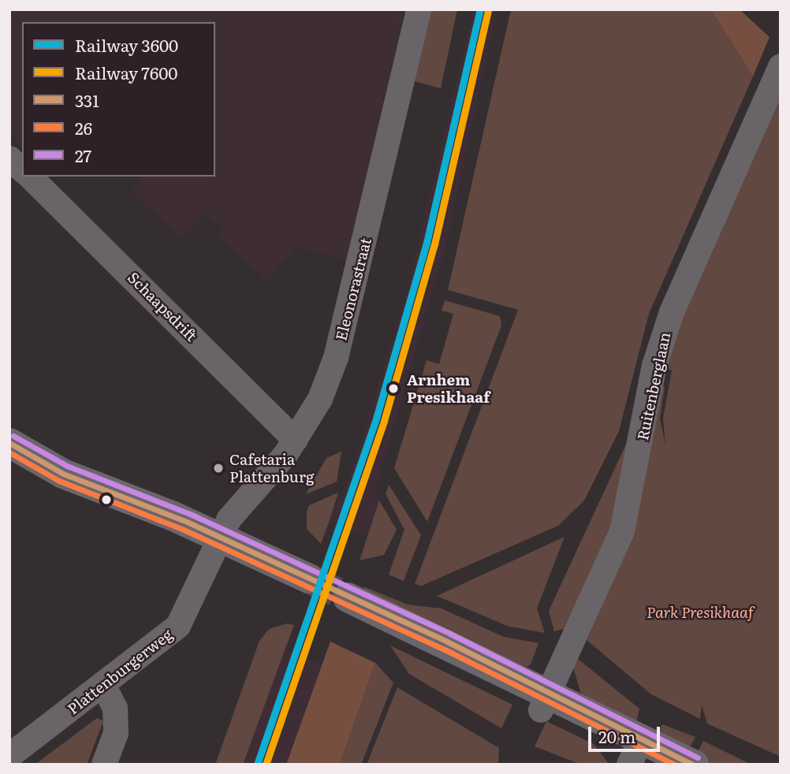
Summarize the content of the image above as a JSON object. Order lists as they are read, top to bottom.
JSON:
{
  "streets": {
    "street": [
      "Eleonorastraat",
      "Schaapsdrift",
      "Ruitenberglaan",
      "Plattenburgerweg"
    ]
  },
  "crossings": [
    ["Eleonorastraat", "Schaapsdrift"],
    ["Eleonorastraat", "Plattenburgerweg"]
  ],
  "parks": ["Park Presikhaaf"],
  "places": ["Arnhem Presikhaaf", "Cafetaria Plattenburg"],
  "lines": [
    "rail line 3600",
    "rail line 7600",
    "transit line 27",
    "transit line 331",
    "transit line 26"
  ],
  "legend": [
    "Railway 3600",
    "Railway 7600",
    "331",
    "26",
    "27"
  ],
  "scale_bar": "20 m"
}
